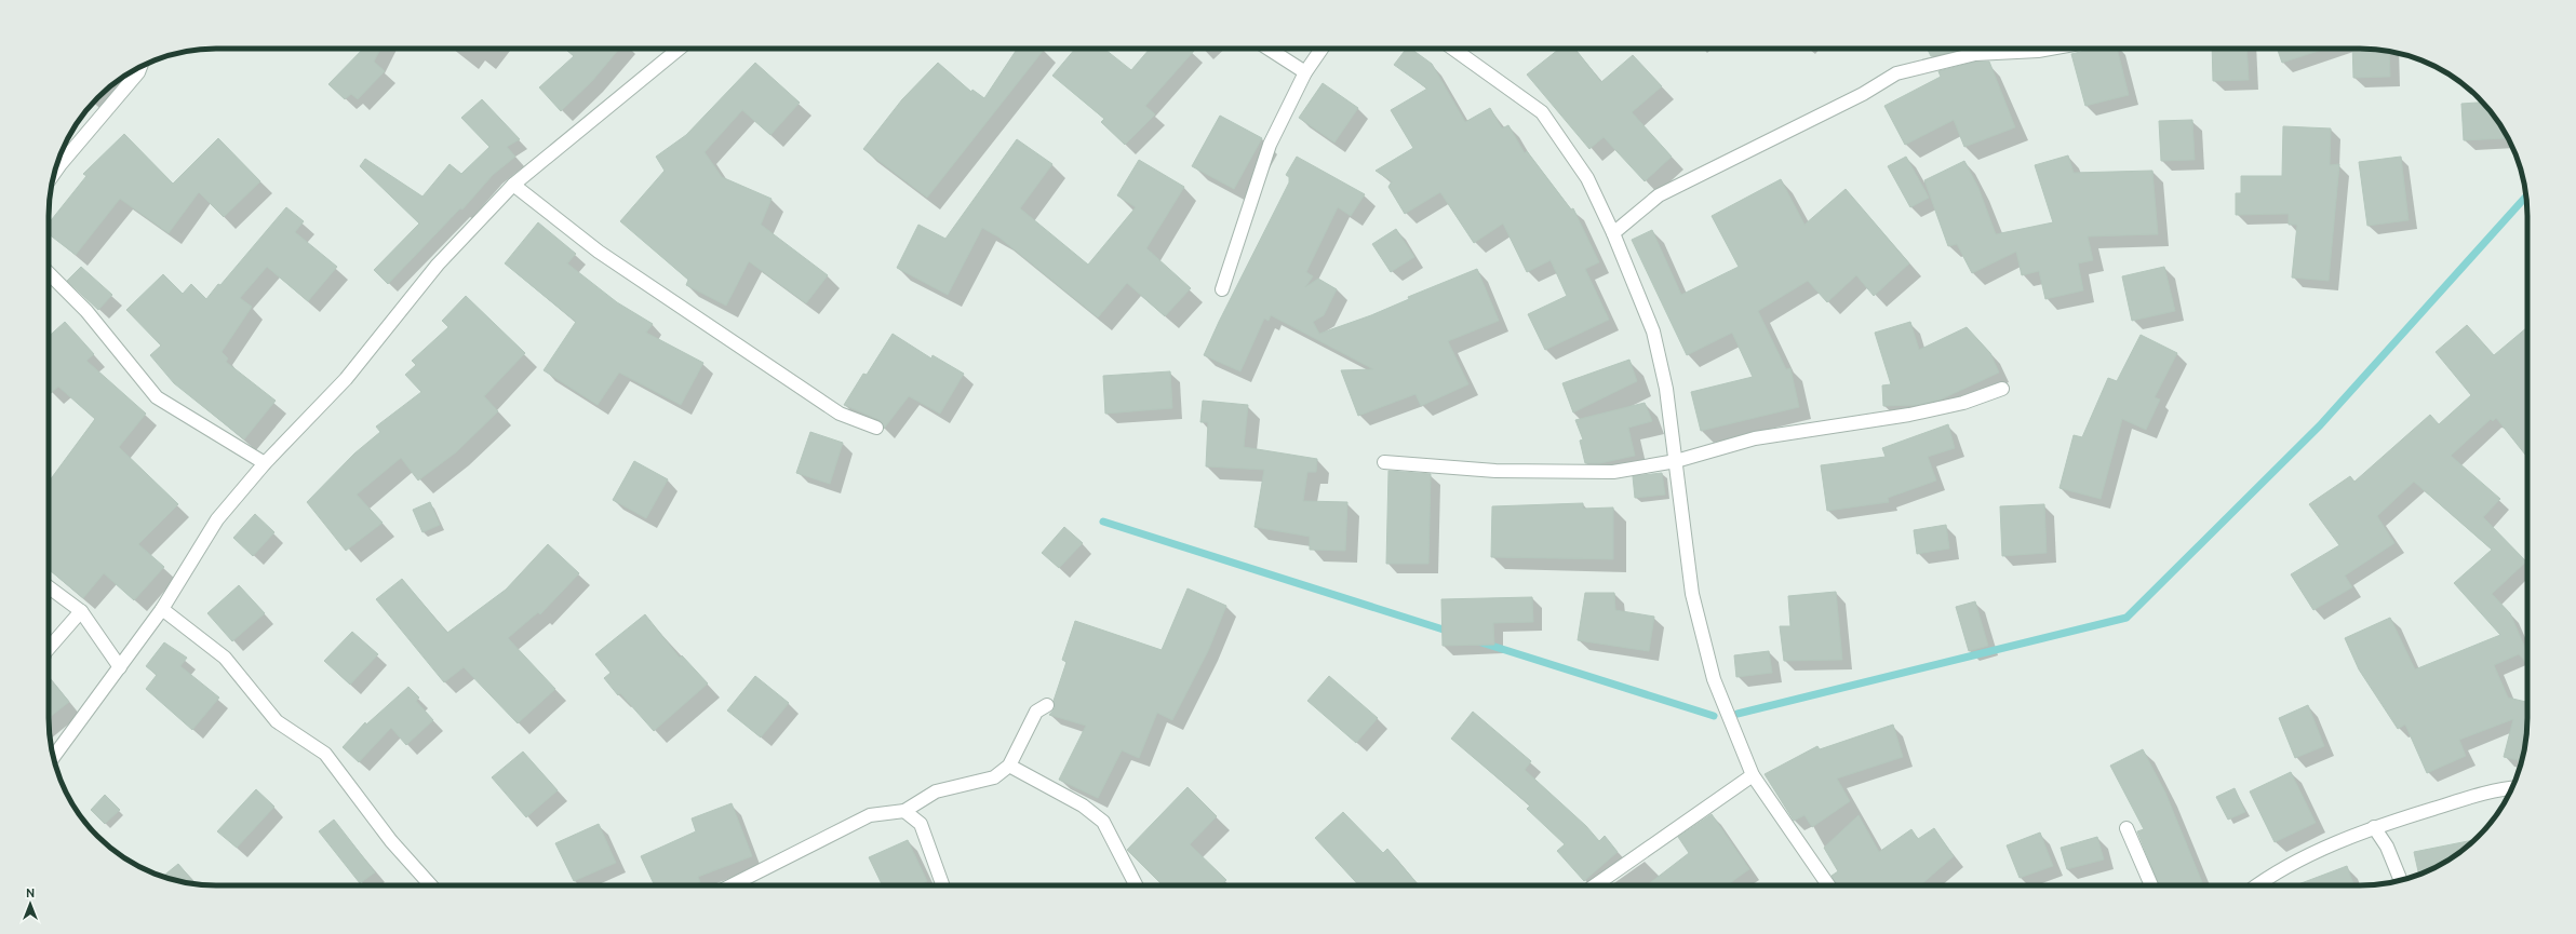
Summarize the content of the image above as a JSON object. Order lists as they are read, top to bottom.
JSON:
{
  "north": "top"
}
